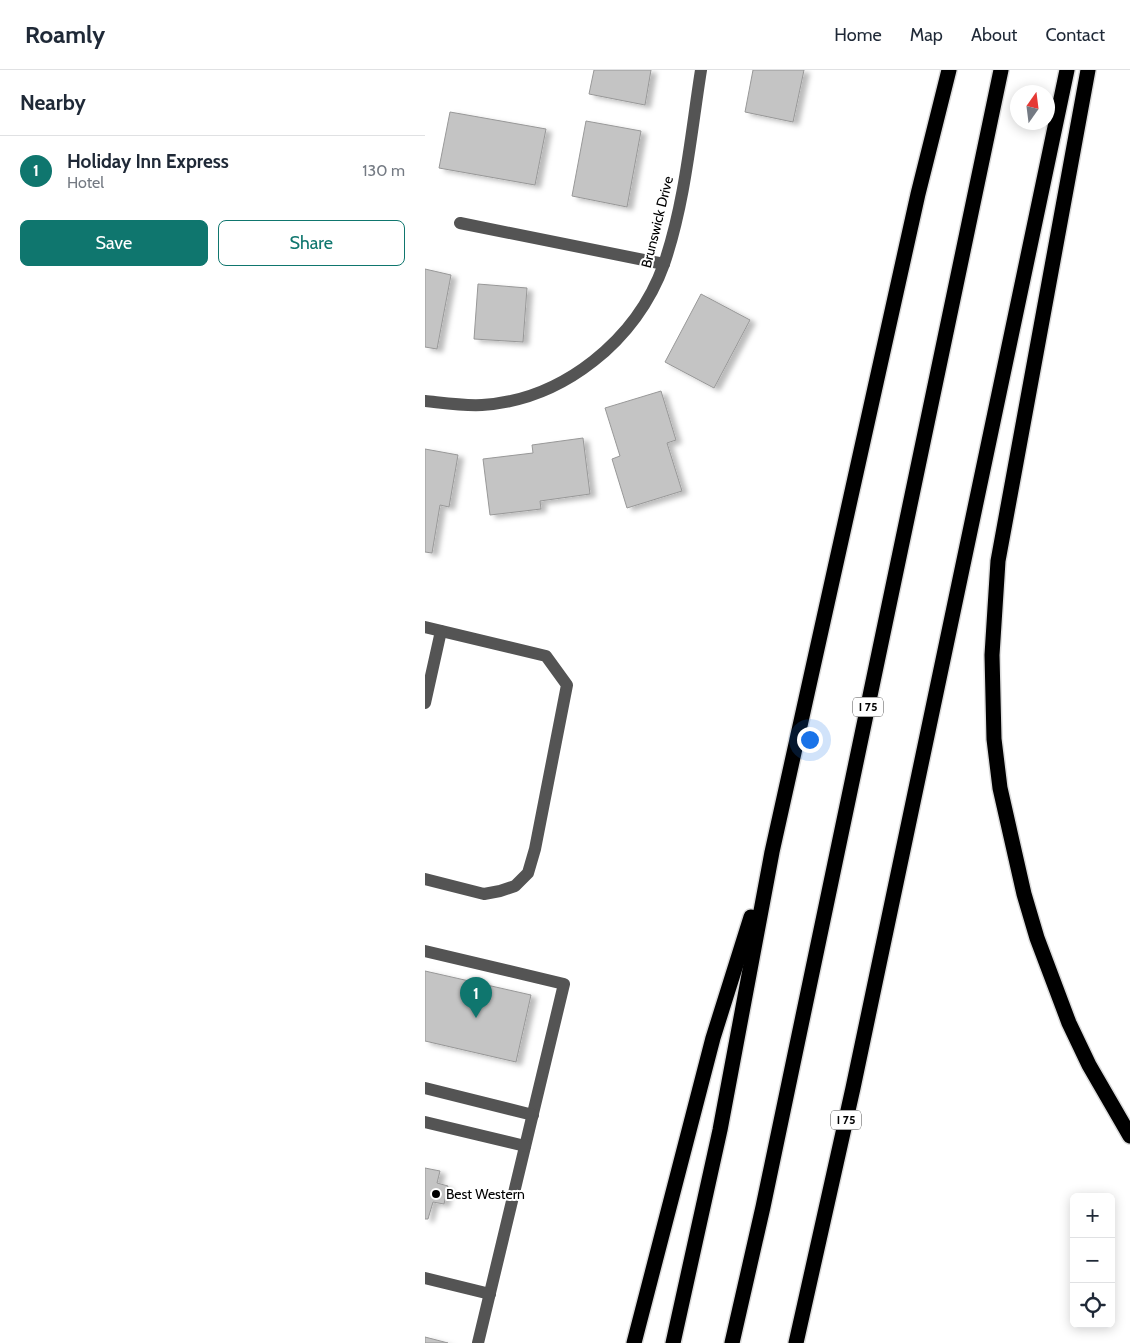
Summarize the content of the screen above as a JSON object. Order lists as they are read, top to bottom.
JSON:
{
  "streets": {
    "highway": ["I 75"],
    "street": ["Brunswick Drive"]
  },
  "places": ["Best Western"],
  "north": "top",
  "page": {
    "header": "Roamly",
    "nav": [
      "Home",
      "Map",
      "About",
      "Contact"
    ],
    "heading": "Nearby",
    "list": [
      {
        "mark": "1",
        "name": "Holiday Inn Express",
        "note": "Hotel",
        "value": "130 m"
      }
    ],
    "buttons": ["Save", "Share"],
    "pins": "1",
    "map_buttons": ["+", "−"]
  }
}
